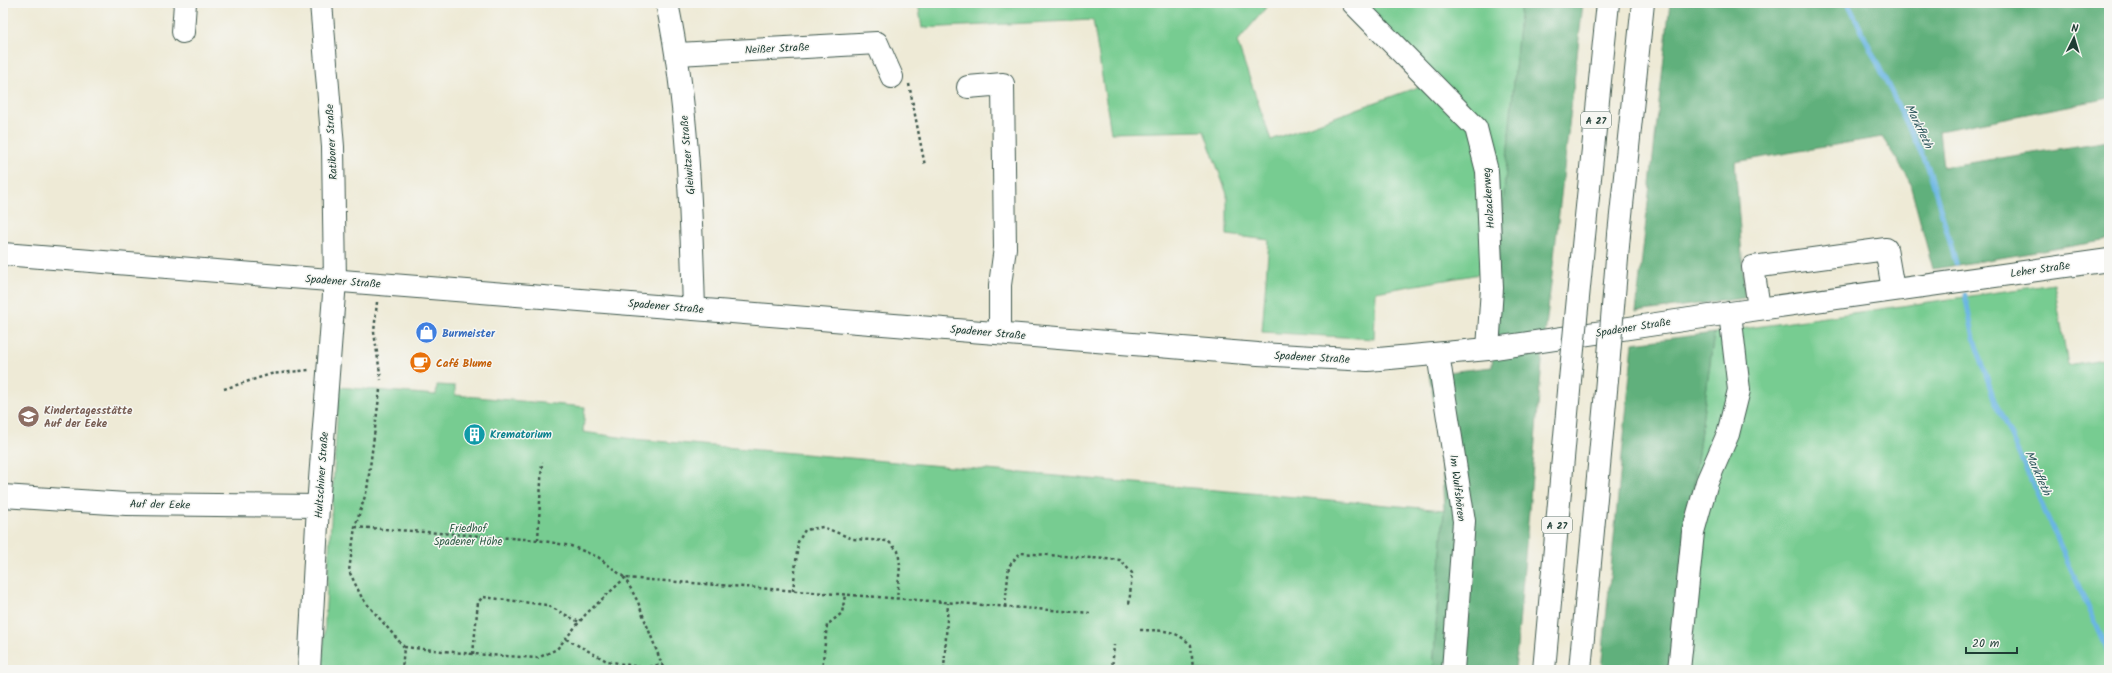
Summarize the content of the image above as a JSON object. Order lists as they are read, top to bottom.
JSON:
{
  "streets": {
    "main road": [
      "Neißer Straße",
      "A 27",
      "Ratiborer Straße",
      "Gleiwitzer Straße",
      "Holzackerweg",
      "Leher Straße",
      "Spadener Straße",
      "Hultschiner Straße",
      "Im Wulfshören",
      "Auf der Eeke"
    ]
  },
  "crossings": [
    ["Neißer Straße", "Gleiwitzer Straße"],
    ["Ratiborer Straße", "Spadener Straße"],
    ["Ratiborer Straße", "Hultschiner Straße"],
    ["Gleiwitzer Straße", "Spadener Straße"],
    ["Holzackerweg", "Spadener Straße"],
    ["Leher Straße", "Spadener Straße"],
    ["Spadener Straße", "Hultschiner Straße"],
    ["Spadener Straße", "Im Wulfshören"],
    ["Hultschiner Straße", "Auf der Eeke"]
  ],
  "water": ["Markfleth"],
  "parks": ["Friedhof Spadener Höhe"],
  "places": {
    "shop": ["Burmeister"],
    "cafe": ["Café Blume"],
    "school or university": ["Kindertagesstätte Auf der Eeke"],
    "building": ["Krematorium"]
  },
  "scale_bar": "20 m",
  "north": "top"
}
